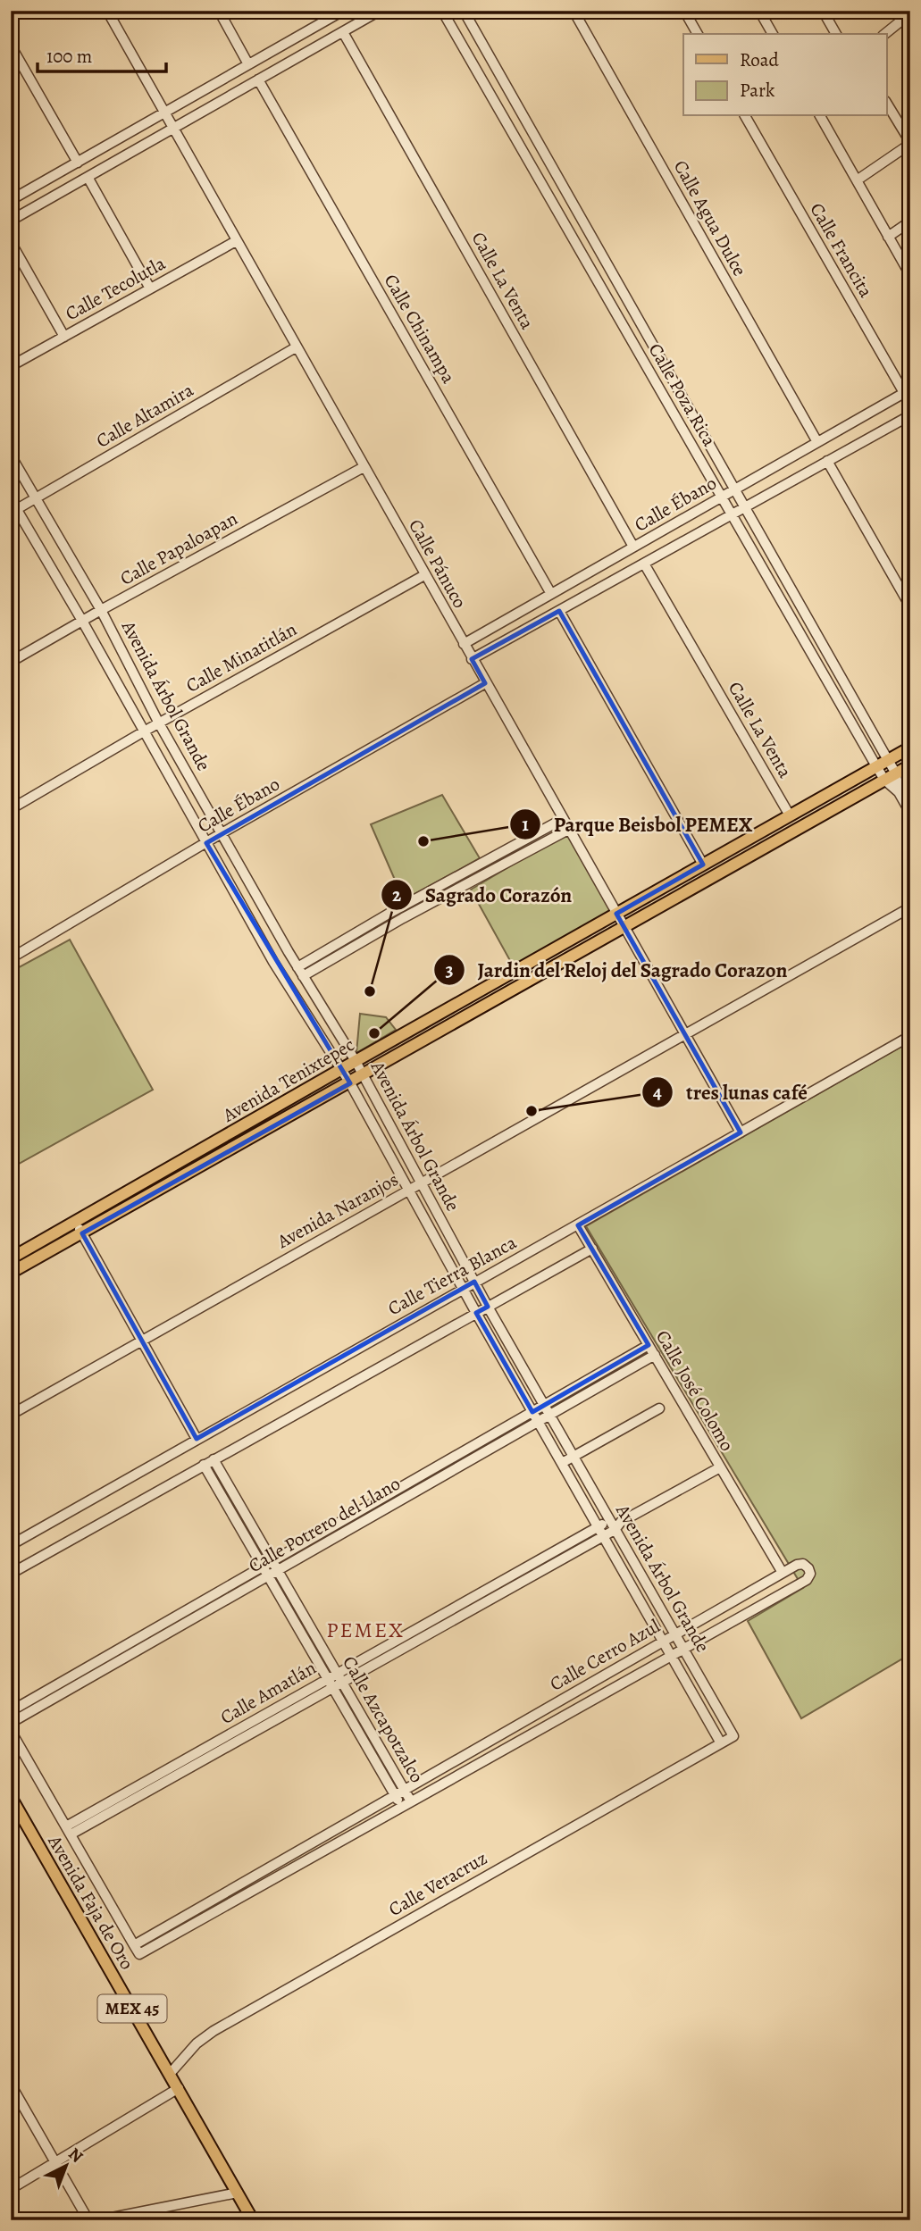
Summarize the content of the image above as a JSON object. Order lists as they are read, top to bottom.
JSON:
{
  "streets": {
    "main road": ["Avenida Tenixtepec", "Avenida Faja de Oro", "MEX 45"],
    "street": [
      "Calle Agua Dulce",
      "Calle Francita",
      "Calle La Venta",
      "Calle Tecolutla",
      "Calle Chinampa",
      "Calle Poza Rica",
      "Calle Altamira",
      "Calle Ébano",
      "Calle Papaloapan",
      "Calle Pánuco",
      "Calle Minatitlán",
      "Avenida Árbol Grande",
      "Avenida Naranjos",
      "Calle Tierra Blanca",
      "Calle José Colomo",
      "Calle Potrero del Llano",
      "Calle Cerro Azul",
      "Calle Amatlán",
      "Calle Azcapotzalco",
      "Calle Veracruz"
    ]
  },
  "crossings": [
    ["Calle Agua Dulce", "Calle Ébano"],
    ["Calle Francita", "Calle Ébano"],
    ["Calle La Venta", "Calle Ébano"],
    ["Calle La Venta", "Avenida Tenixtepec"],
    ["Calle Tecolutla", "Calle Pánuco"],
    ["Calle Chinampa", "Calle Ébano"],
    ["Calle Poza Rica", "Calle Ébano"],
    ["Calle Poza Rica", "Avenida Tenixtepec"],
    ["Calle Altamira", "Calle Pánuco"],
    ["Calle Altamira", "Avenida Árbol Grande"],
    ["Calle Ébano", "Calle Pánuco"],
    ["Calle Ébano", "Avenida Árbol Grande"],
    ["Calle Papaloapan", "Calle Pánuco"],
    ["Calle Papaloapan", "Avenida Árbol Grande"],
    ["Calle Pánuco", "Calle Minatitlán"],
    ["Calle Pánuco", "Avenida Tenixtepec"],
    ["Calle Pánuco", "Avenida Naranjos"],
    ["Calle Pánuco", "Calle Tierra Blanca"],
    ["Calle Minatitlán", "Avenida Árbol Grande"],
    ["Avenida Árbol Grande", "Avenida Tenixtepec"],
    ["Avenida Árbol Grande", "Avenida Naranjos"],
    ["Avenida Árbol Grande", "Calle Tierra Blanca"],
    ["Avenida Árbol Grande", "Calle Potrero del Llano"],
    ["Avenida Árbol Grande", "Calle Cerro Azul"],
    ["Avenida Árbol Grande", "Calle Amatlán"],
    ["Avenida Árbol Grande", "Calle Veracruz"],
    ["Calle Tierra Blanca", "Calle José Colomo"],
    ["Calle José Colomo", "Calle Potrero del Llano"],
    ["Calle José Colomo", "Calle Cerro Azul"],
    ["Calle José Colomo", "Calle Amatlán"],
    ["Calle Potrero del Llano", "Calle Azcapotzalco"],
    ["Calle Cerro Azul", "Calle Azcapotzalco"],
    ["Calle Amatlán", "Calle Azcapotzalco"],
    ["Calle Veracruz", "Avenida Faja de Oro"]
  ],
  "districts": ["PEMEX"],
  "places": [
    "Parque Beisbol PEMEX",
    "Sagrado Corazón",
    "Jardin del Reloj del Sagrado Corazon",
    "tres lunas café"
  ],
  "legend": ["Road", "Park"],
  "scale_bar": "100 m",
  "north": "top right"
}
